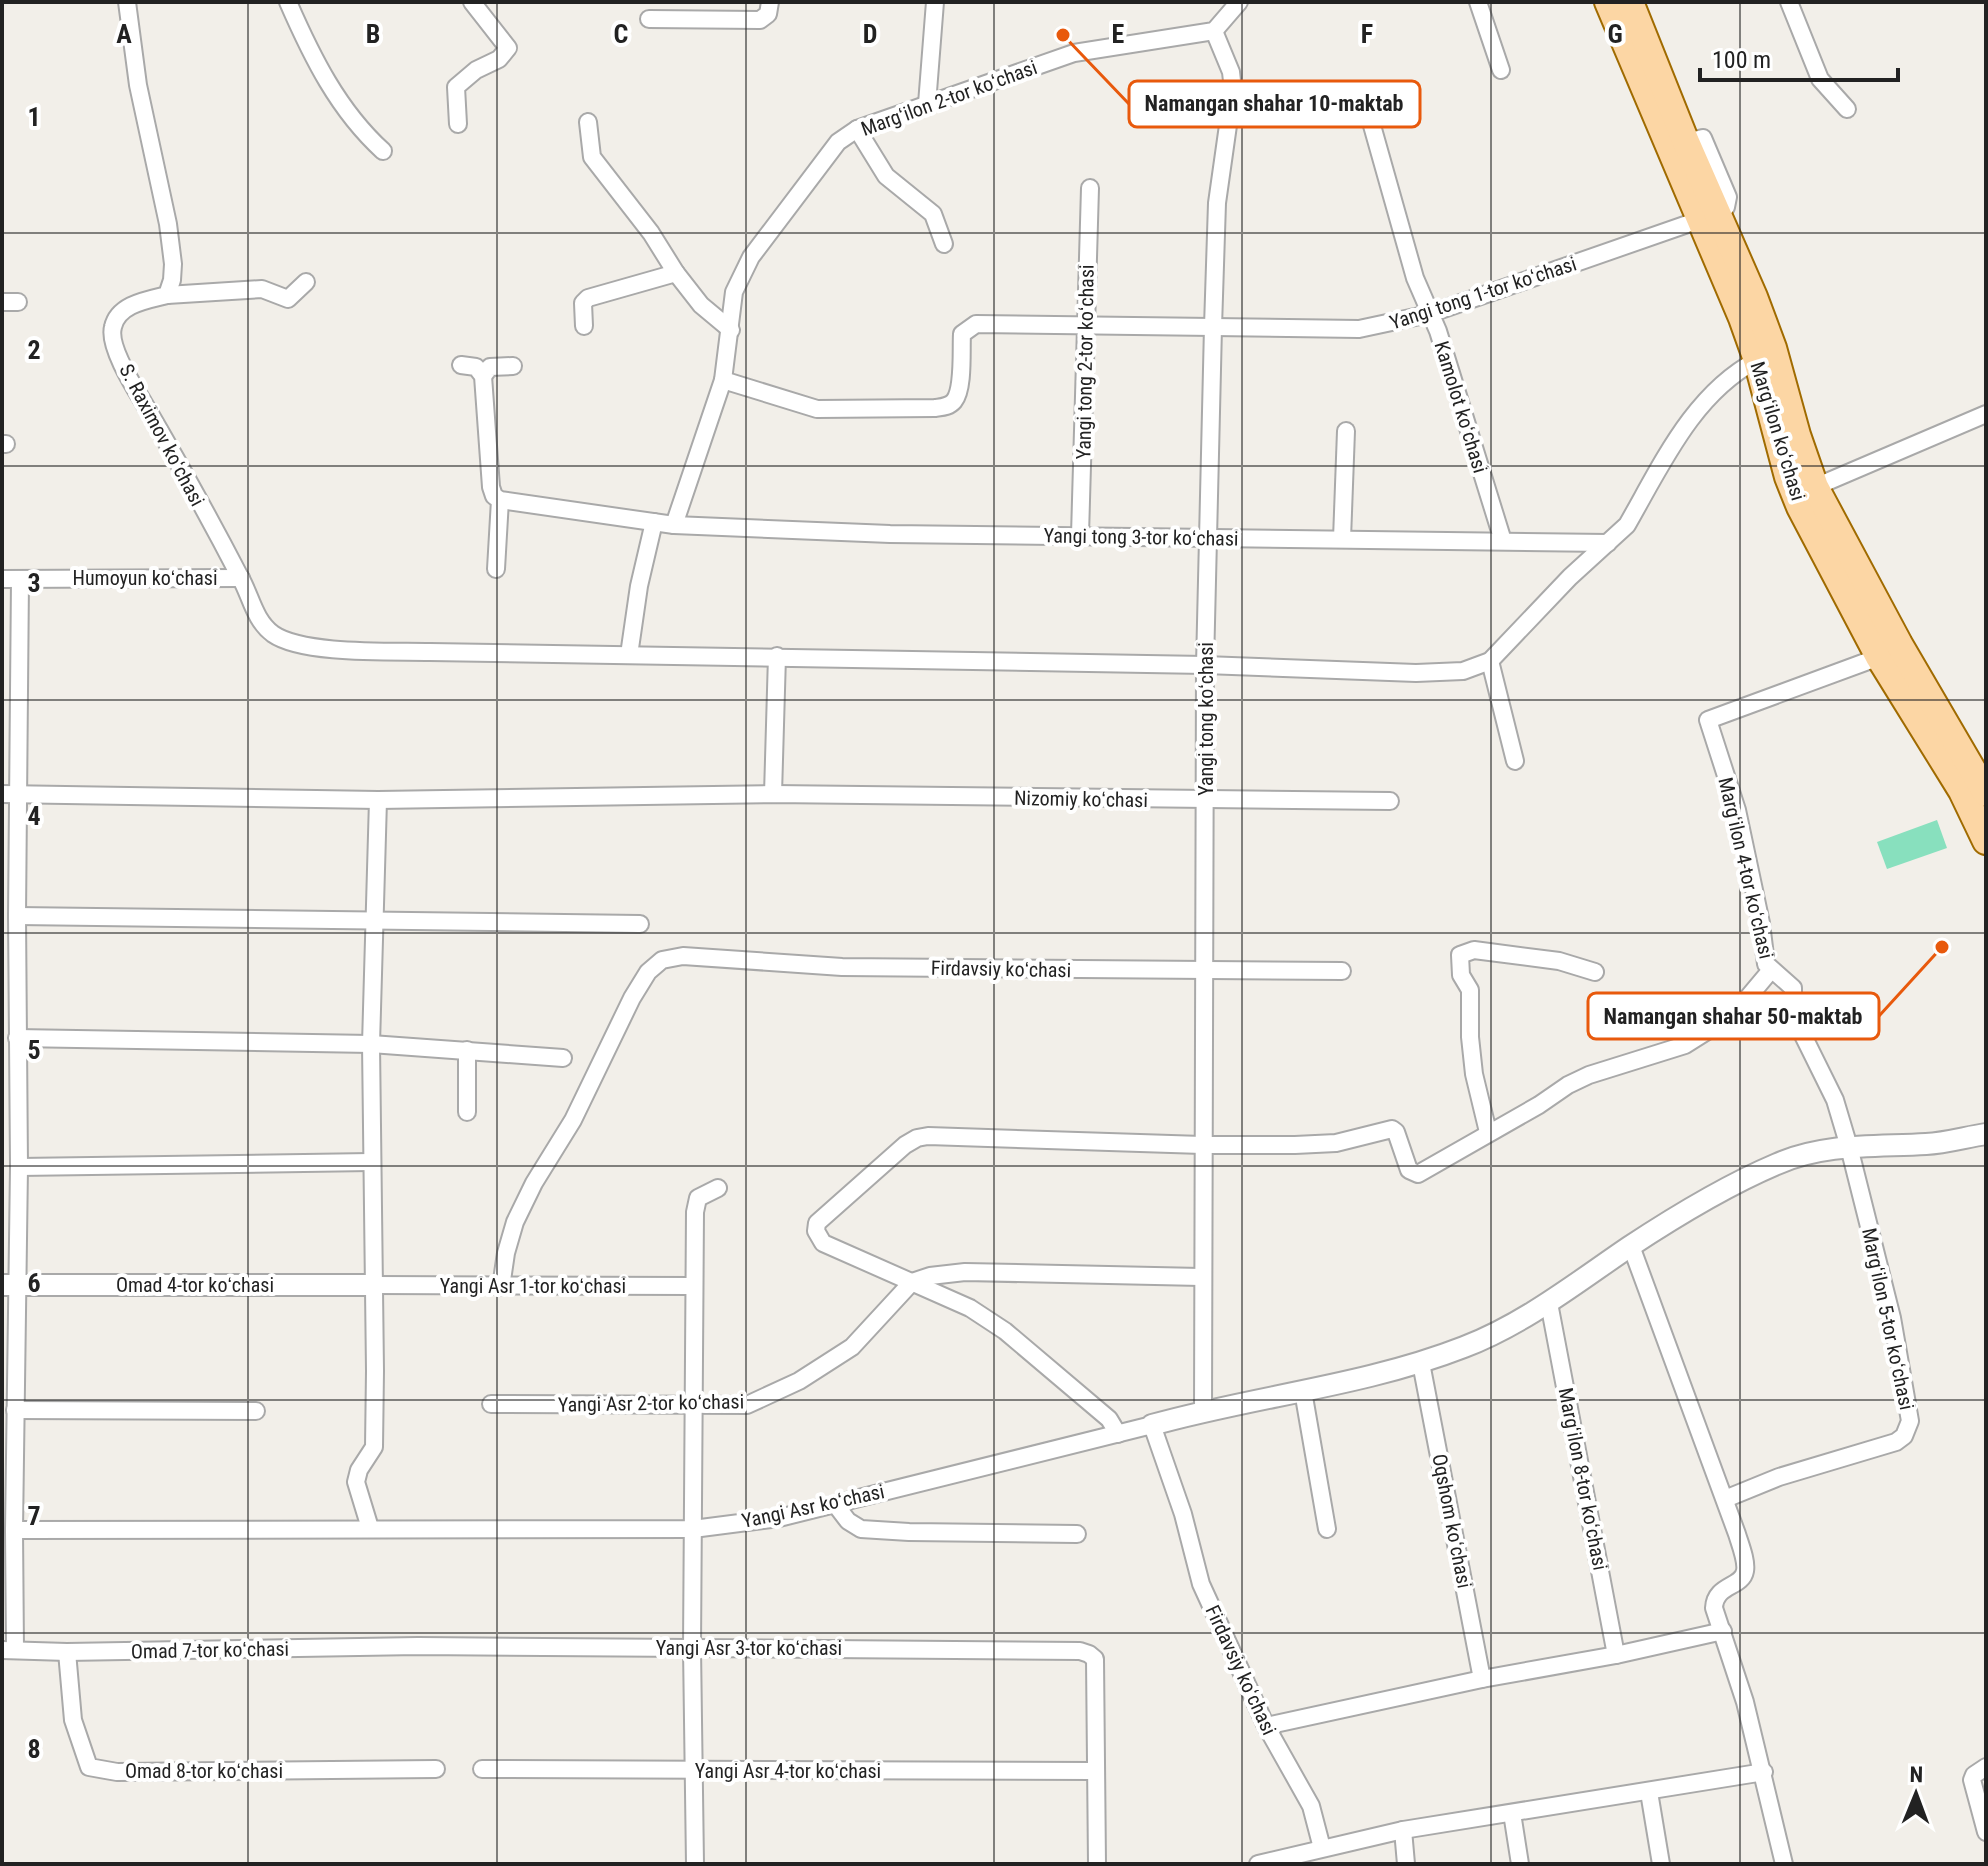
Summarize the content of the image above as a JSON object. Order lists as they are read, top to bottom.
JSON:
{
  "streets": {
    "main road": ["Margʻilon koʻchasi"],
    "street": [
      "Margʻilon 2-tor koʻchasi",
      "Yangi tong 1-tor koʻchasi",
      "Yangi tong 2-tor koʻchasi",
      "Kamolot koʻchasi",
      "S. Raximov koʻchasi",
      "Yangi tong 3-tor koʻchasi",
      "Humoyun koʻchasi",
      "Yangi tong koʻchasi",
      "Nizomiy koʻchasi",
      "Margʻilon 4-tor koʻchasi",
      "Firdavsiy koʻchasi",
      "Omad 4-tor koʻchasi",
      "Yangi Asr 1-tor koʻchasi",
      "Margʻilon 5-tor koʻchasi",
      "Yangi Asr 2-tor koʻchasi",
      "Margʻilon 8-tor koʻchasi",
      "Yangi Asr koʻchasi",
      "Oqshom koʻchasi",
      "Yangi Asr 3-tor koʻchasi",
      "Omad 7-tor koʻchasi",
      "Omad 8-tor koʻchasi",
      "Yangi Asr 4-tor koʻchasi"
    ]
  },
  "crossings": [
    ["Margʻilon 2-tor koʻchasi", "Yangi tong 1-tor koʻchasi"],
    ["Margʻilon 2-tor koʻchasi", "Yangi tong 3-tor koʻchasi"],
    ["Margʻilon 2-tor koʻchasi", "Yangi tong koʻchasi"],
    ["Yangi tong 1-tor koʻchasi", "Yangi tong 2-tor koʻchasi"],
    ["Yangi tong 1-tor koʻchasi", "Kamolot koʻchasi"],
    ["Yangi tong 1-tor koʻchasi", "Margʻilon koʻchasi"],
    ["Yangi tong 1-tor koʻchasi", "Yangi tong koʻchasi"],
    ["Yangi tong 2-tor koʻchasi", "Yangi tong 3-tor koʻchasi"],
    ["Kamolot koʻchasi", "Yangi tong 3-tor koʻchasi"],
    ["Margʻilon koʻchasi", "Margʻilon 4-tor koʻchasi"],
    ["S. Raximov koʻchasi", "Humoyun koʻchasi"],
    ["S. Raximov koʻchasi", "Yangi tong koʻchasi"],
    ["Yangi tong 3-tor koʻchasi", "Yangi tong koʻchasi"],
    ["Yangi tong koʻchasi", "Nizomiy koʻchasi"],
    ["Yangi tong koʻchasi", "Margʻilon 4-tor koʻchasi"],
    ["Yangi tong koʻchasi", "Firdavsiy koʻchasi"],
    ["Margʻilon 4-tor koʻchasi", "Margʻilon 5-tor koʻchasi"],
    ["Firdavsiy koʻchasi", "Yangi Asr 1-tor koʻchasi"],
    ["Firdavsiy koʻchasi", "Yangi Asr koʻchasi"],
    ["Omad 4-tor koʻchasi", "Yangi Asr 1-tor koʻchasi"],
    ["Yangi Asr 3-tor koʻchasi", "Omad 7-tor koʻchasi"],
    ["Yangi Asr 3-tor koʻchasi", "Yangi Asr 4-tor koʻchasi"],
    ["Omad 7-tor koʻchasi", "Omad 8-tor koʻchasi"]
  ],
  "places": ["Namangan shahar 10-maktab", "Namangan shahar 50-maktab"],
  "scale_bar": "100 m",
  "north": "top",
  "grid": {
    "columns": [
      "A",
      "B",
      "C",
      "D",
      "E",
      "F",
      "G"
    ],
    "rows": [
      "1",
      "2",
      "3",
      "4",
      "5",
      "6",
      "7",
      "8"
    ]
  }
}
